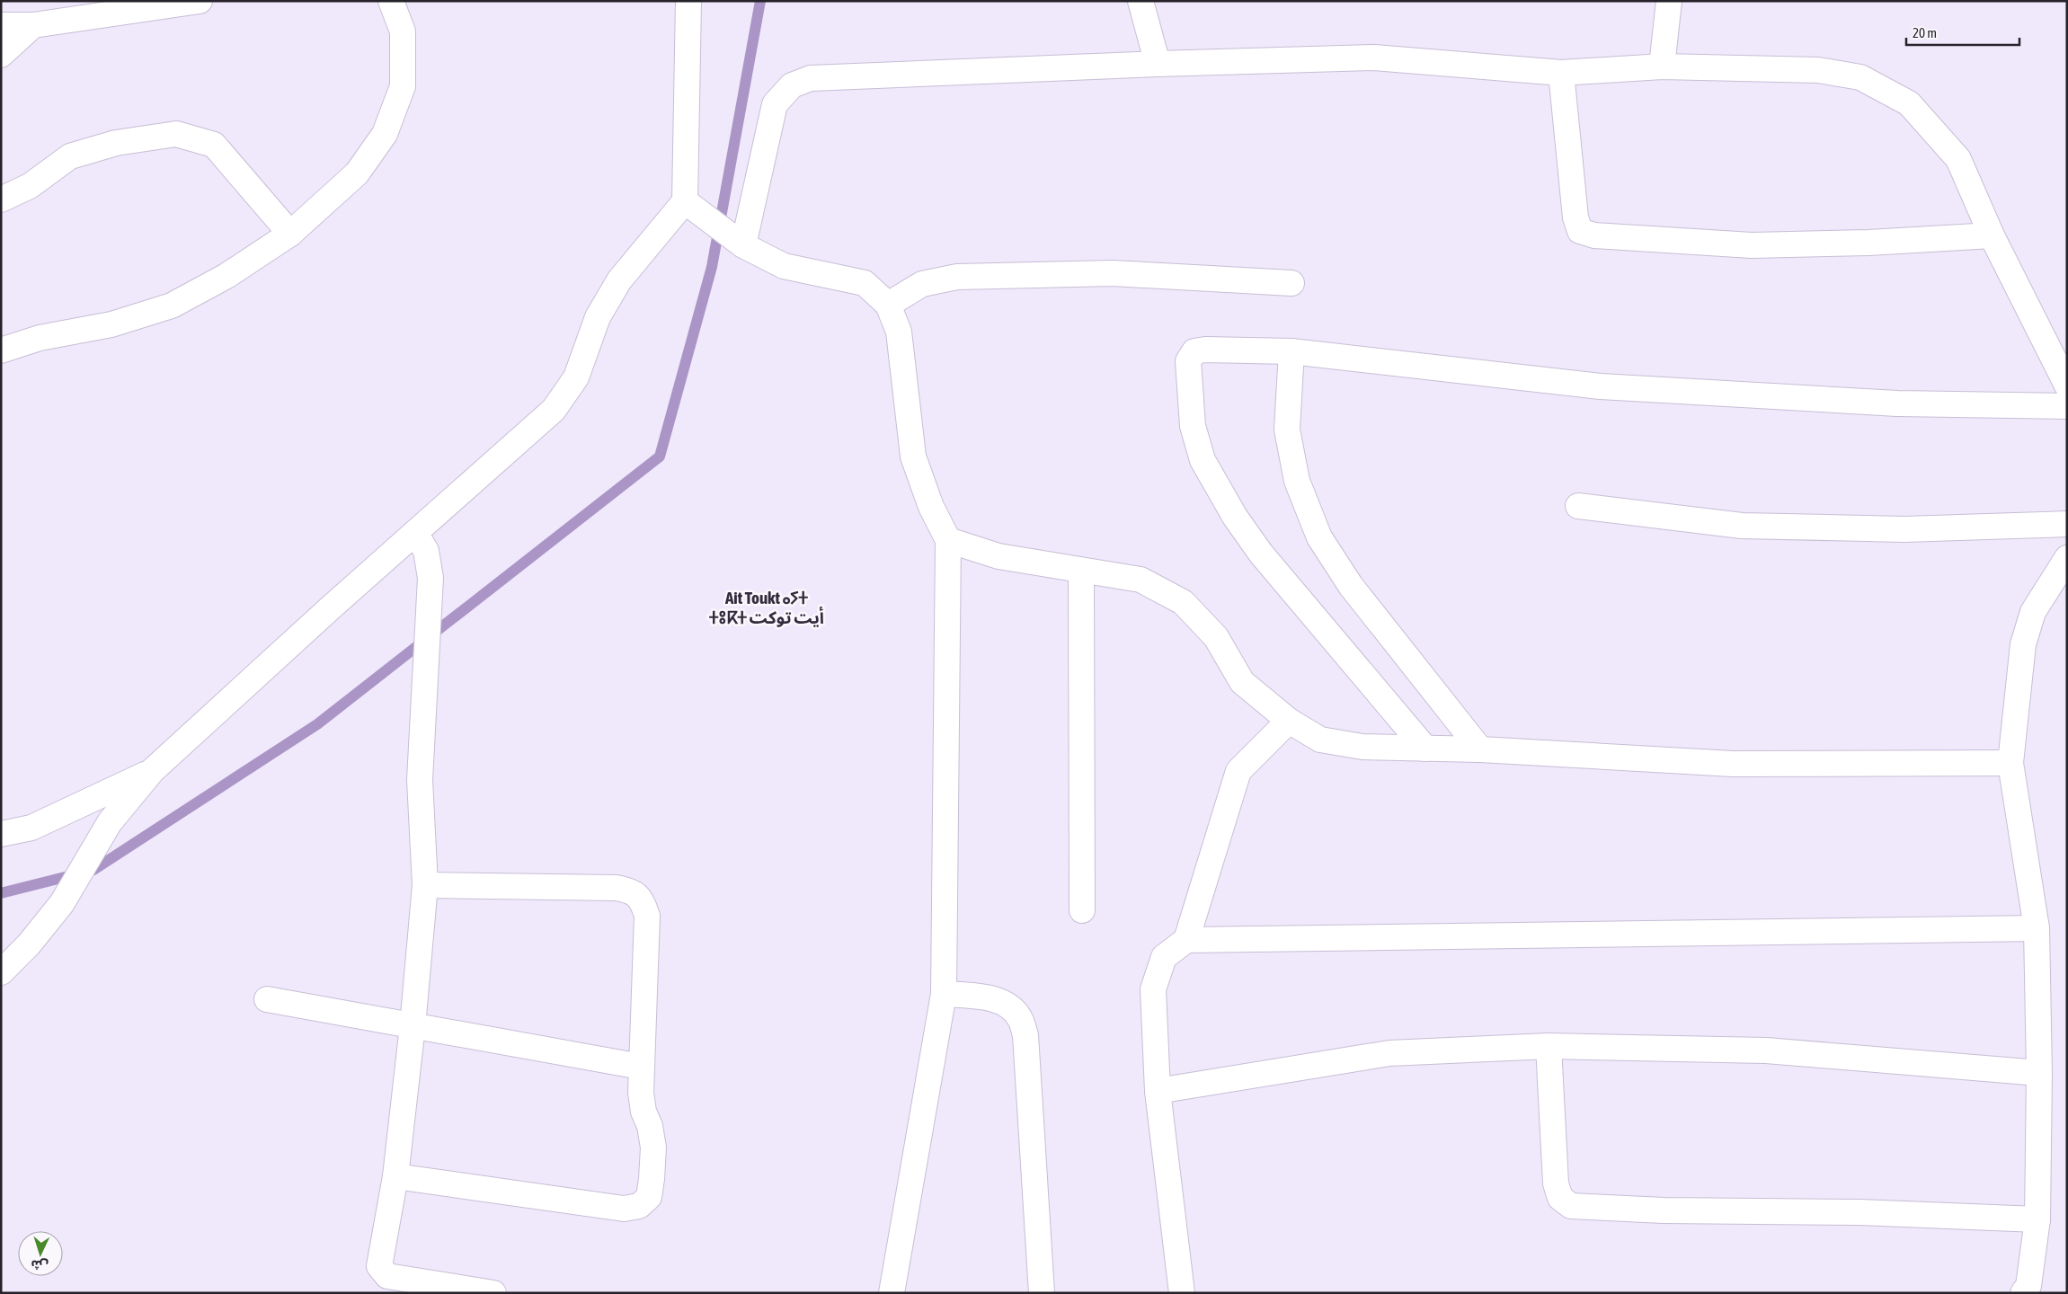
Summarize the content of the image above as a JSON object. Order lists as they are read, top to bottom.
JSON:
{
  "districts": ["Ait Toukt ⴰⵢⵜ ⵜⵓⴽⵜ أيت توكت"],
  "scale_bar": "20 m",
  "north": "bottom"
}
